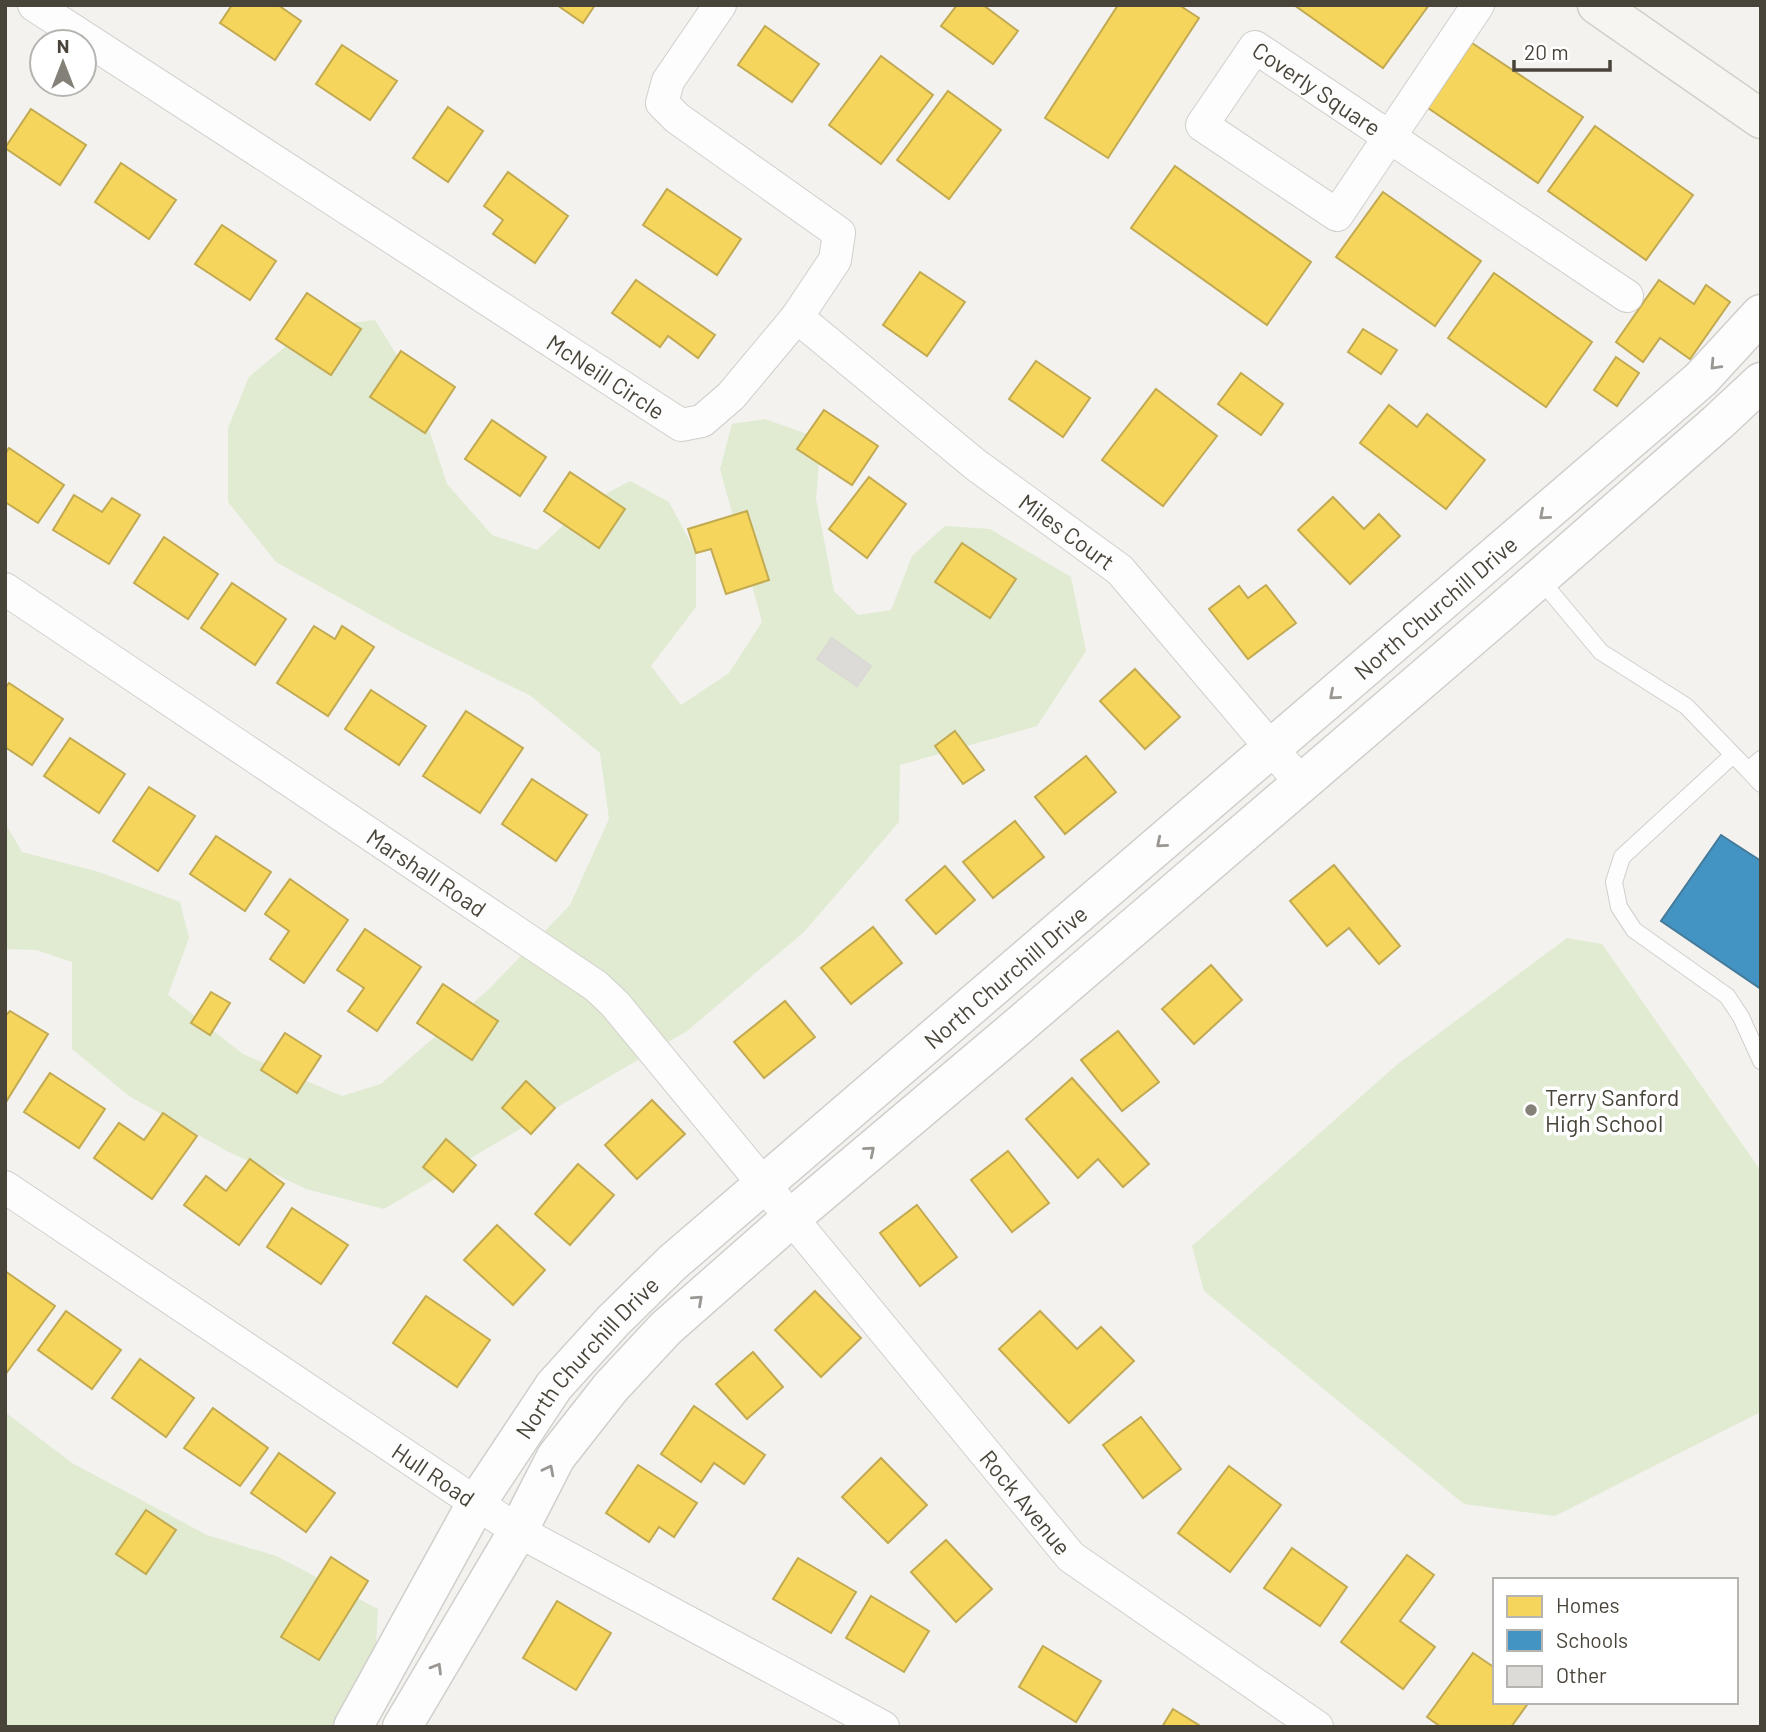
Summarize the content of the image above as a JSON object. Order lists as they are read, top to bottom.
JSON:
{
  "streets": {
    "street": [
      "Coverly Square",
      "McNeill Circle",
      "Miles Court",
      "North Churchill Drive",
      "Marshall Road",
      "Hull Road",
      "Rock Avenue"
    ]
  },
  "crossings": [
    ["McNeill Circle", "Miles Court"],
    ["Miles Court", "North Churchill Drive"],
    ["North Churchill Drive", "Marshall Road"],
    ["North Churchill Drive", "Hull Road"],
    ["North Churchill Drive", "Rock Avenue"],
    ["Marshall Road", "Rock Avenue"]
  ],
  "places": ["Terry Sanford High School"],
  "legend": ["Homes", "Schools", "Other"],
  "scale_bar": "20 m",
  "north": "top"
}
